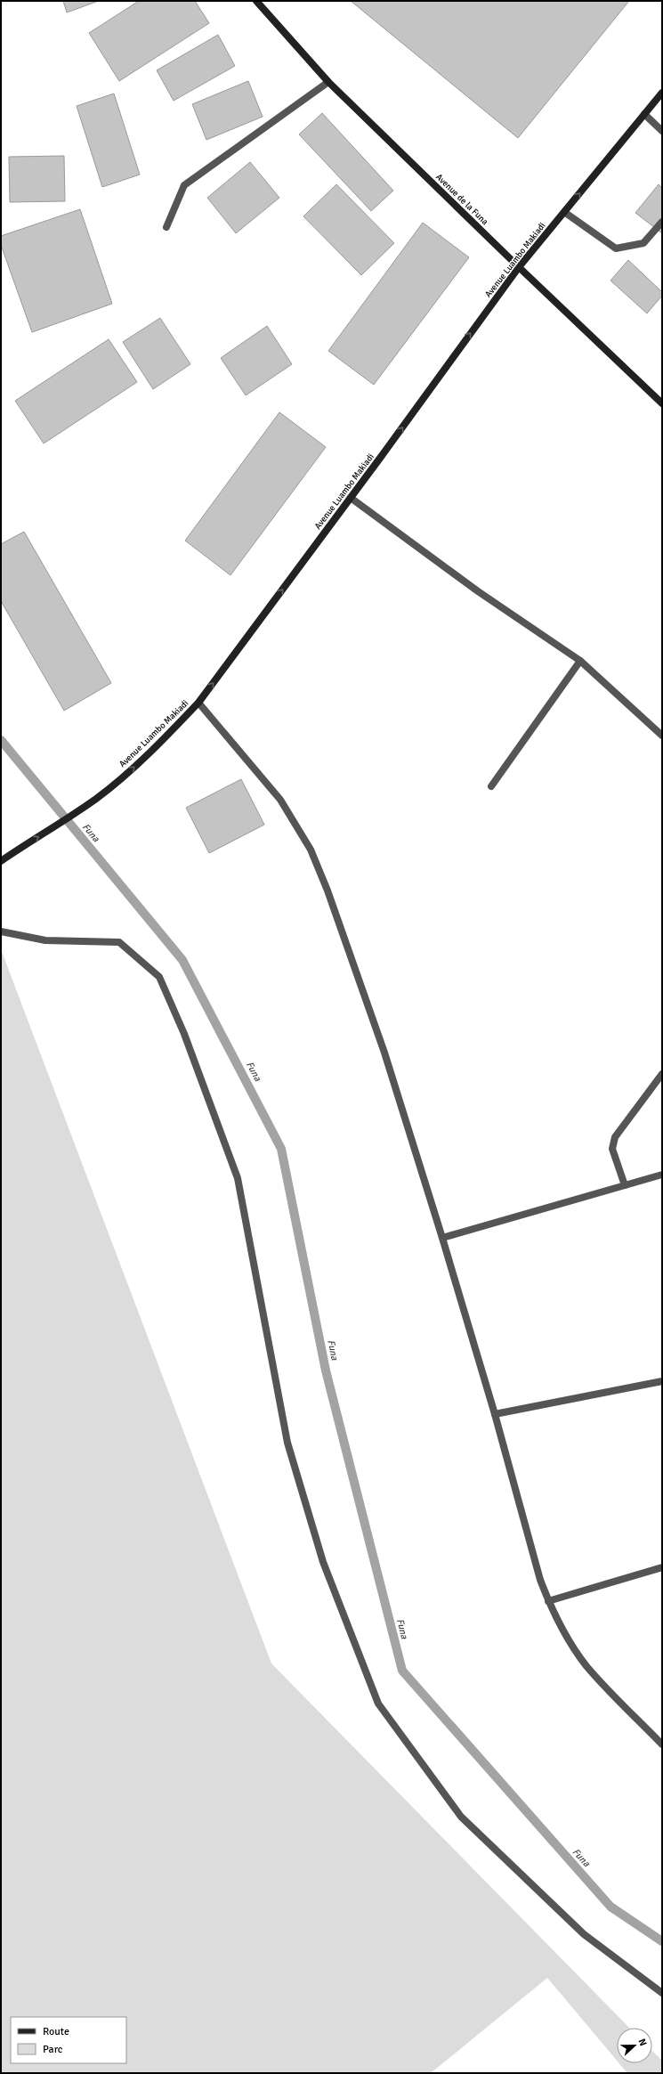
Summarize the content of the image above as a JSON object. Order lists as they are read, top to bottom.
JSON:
{
  "streets": {
    "main road": ["Avenue de la Funa", "Avenue Luambo Makiadi"]
  },
  "crossings": [
    ["Avenue de la Funa", "Avenue Luambo Makiadi"]
  ],
  "one_way": ["Avenue Luambo Makiadi"],
  "water": ["Funa"],
  "legend": ["Route", "Parc"],
  "north": "right"
}
